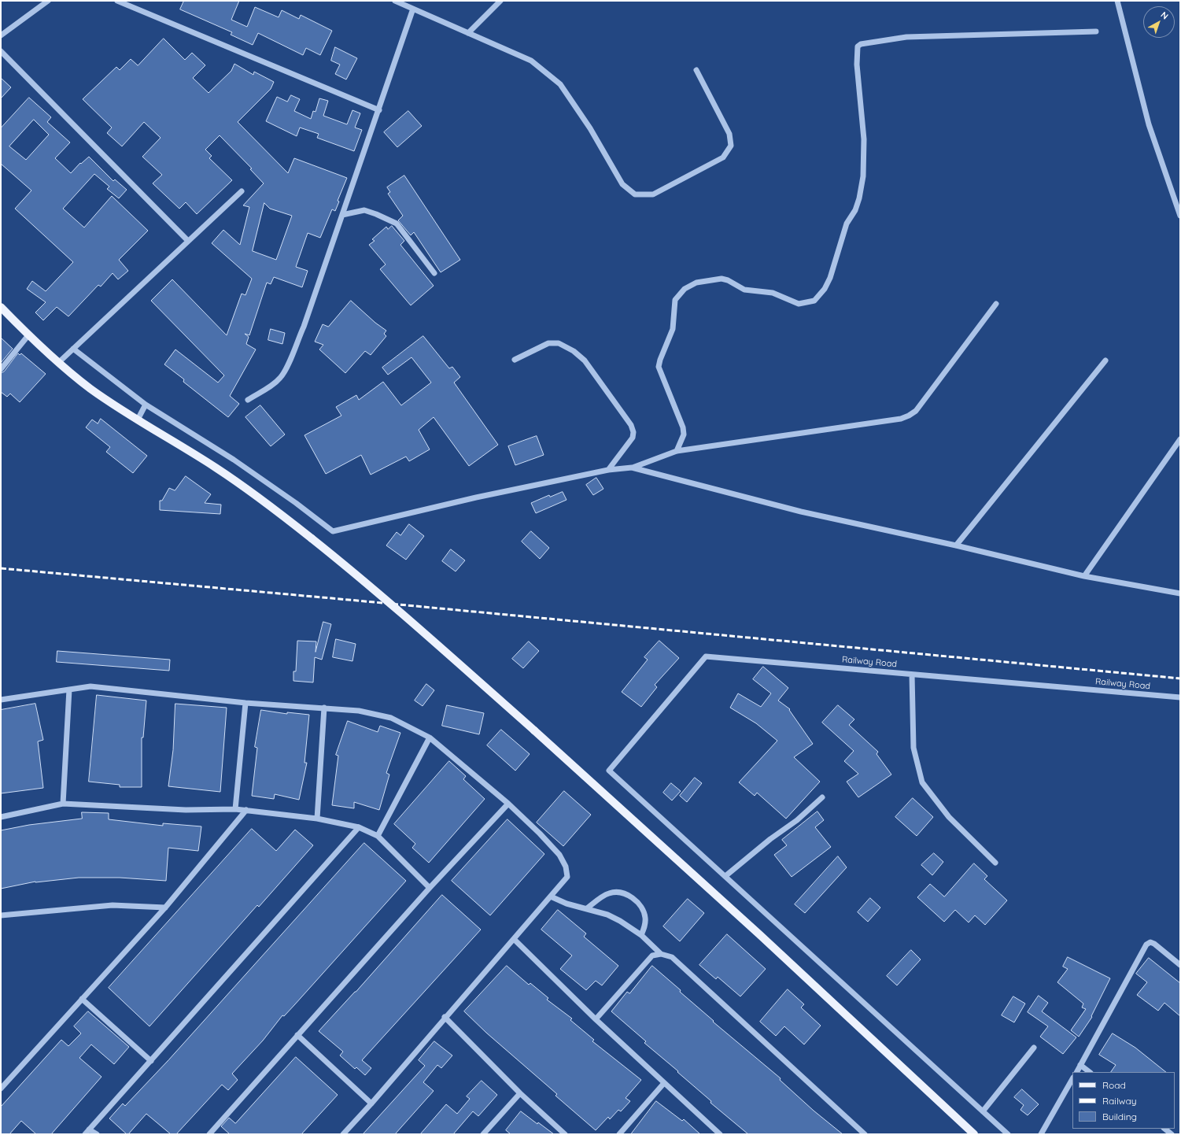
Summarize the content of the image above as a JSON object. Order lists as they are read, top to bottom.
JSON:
{
  "streets": {
    "street": ["Railway Road"]
  },
  "legend": ["Road", "Railway", "Building"],
  "north": "top right"
}
